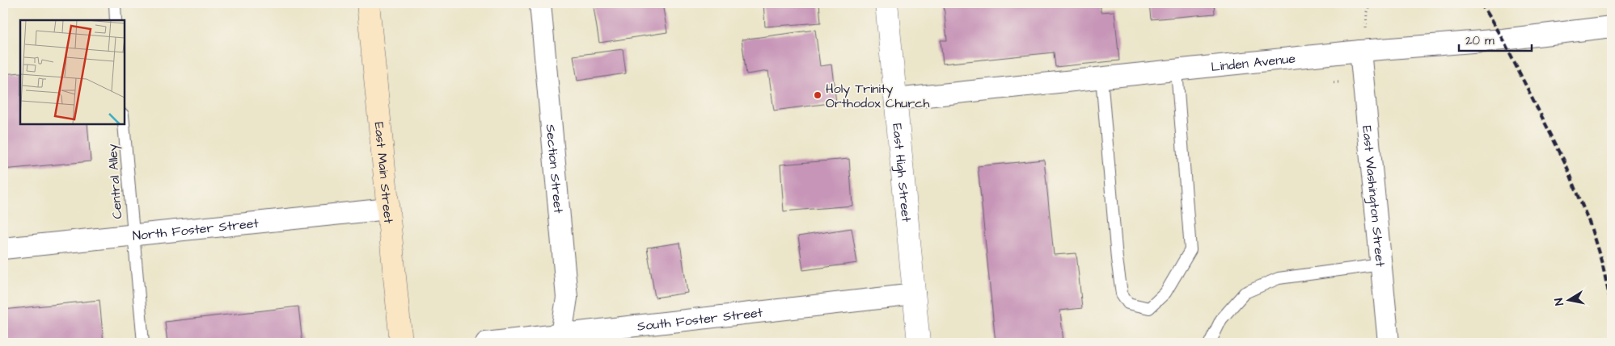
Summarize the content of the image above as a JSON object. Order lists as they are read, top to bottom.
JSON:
{
  "streets": {
    "main road": ["East Main Street"],
    "street": [
      "Linden Avenue",
      "Section Street",
      "East High Street",
      "East Washington Street",
      "North Foster Street",
      "South Foster Street"
    ],
    "lane": ["Central Alley"]
  },
  "crossings": [
    ["Linden Avenue", "East High Street"],
    ["Linden Avenue", "East Washington Street"],
    ["Section Street", "South Foster Street"],
    ["East Main Street", "North Foster Street"],
    ["East High Street", "South Foster Street"],
    ["Central Alley", "North Foster Street"]
  ],
  "places": ["Holy Trinity Orthodox Church"],
  "scale_bar": "20 m",
  "north": "left"
}
